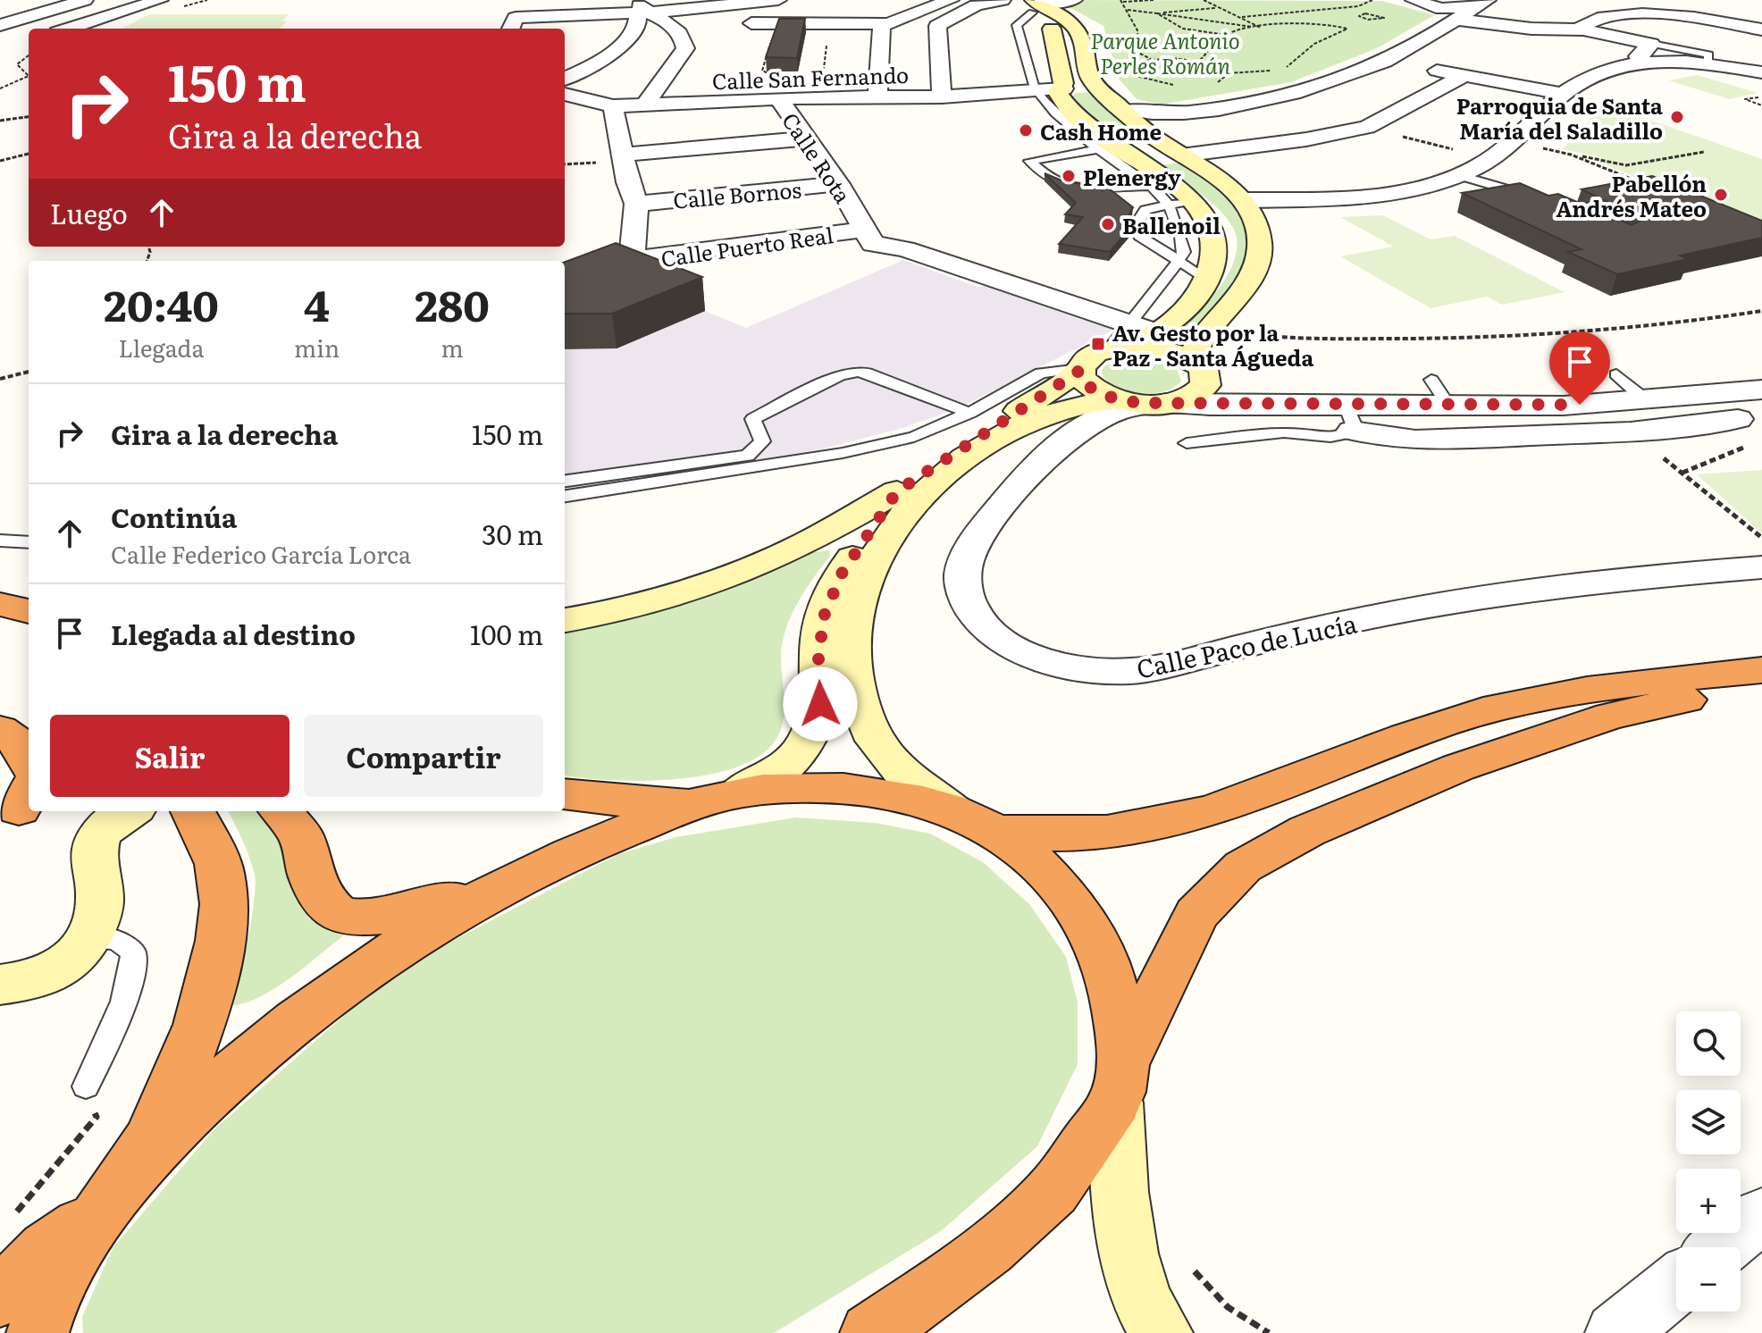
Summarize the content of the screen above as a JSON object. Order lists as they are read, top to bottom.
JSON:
{
  "streets": {
    "street": [
      "Calle San Fernando",
      "Calle Rota",
      "Calle Bornos",
      "Calle Puerto Real",
      "Calle Paco de Lucía"
    ]
  },
  "crossings": [
    ["Calle San Fernando", "Calle Rota"],
    ["Calle Rota", "Calle Bornos"],
    ["Calle Rota", "Calle Puerto Real"],
    ["Calle Bornos", "Calle Puerto Real"]
  ],
  "parks": ["Parque Antonio Perles Román"],
  "places": {
    "other": [
      "Parroquia de Santa María del Saladillo",
      "Cash Home",
      "Plenergy",
      "Pabellón Andrés Mateo",
      "Ballenoil"
    ],
    "transit": ["Av. Gesto por la Paz - Santa Águeda"]
  },
  "page": {
    "turn": ["150 m", "Gira a la derecha"],
    "then": "Luego",
    "eta": [
      "20:40",
      "Llegada",
      "4",
      "min",
      "280",
      "m"
    ],
    "list": [
      {
        "name": "Gira a la derecha",
        "value": "150 m"
      },
      {
        "name": "Continúa",
        "note": "Calle Federico García Lorca",
        "value": "30 m"
      },
      {
        "name": "Llegada al destino",
        "value": "100 m"
      }
    ],
    "buttons": ["Salir", "Compartir"],
    "map_buttons": ["+", "−"]
  }
}
